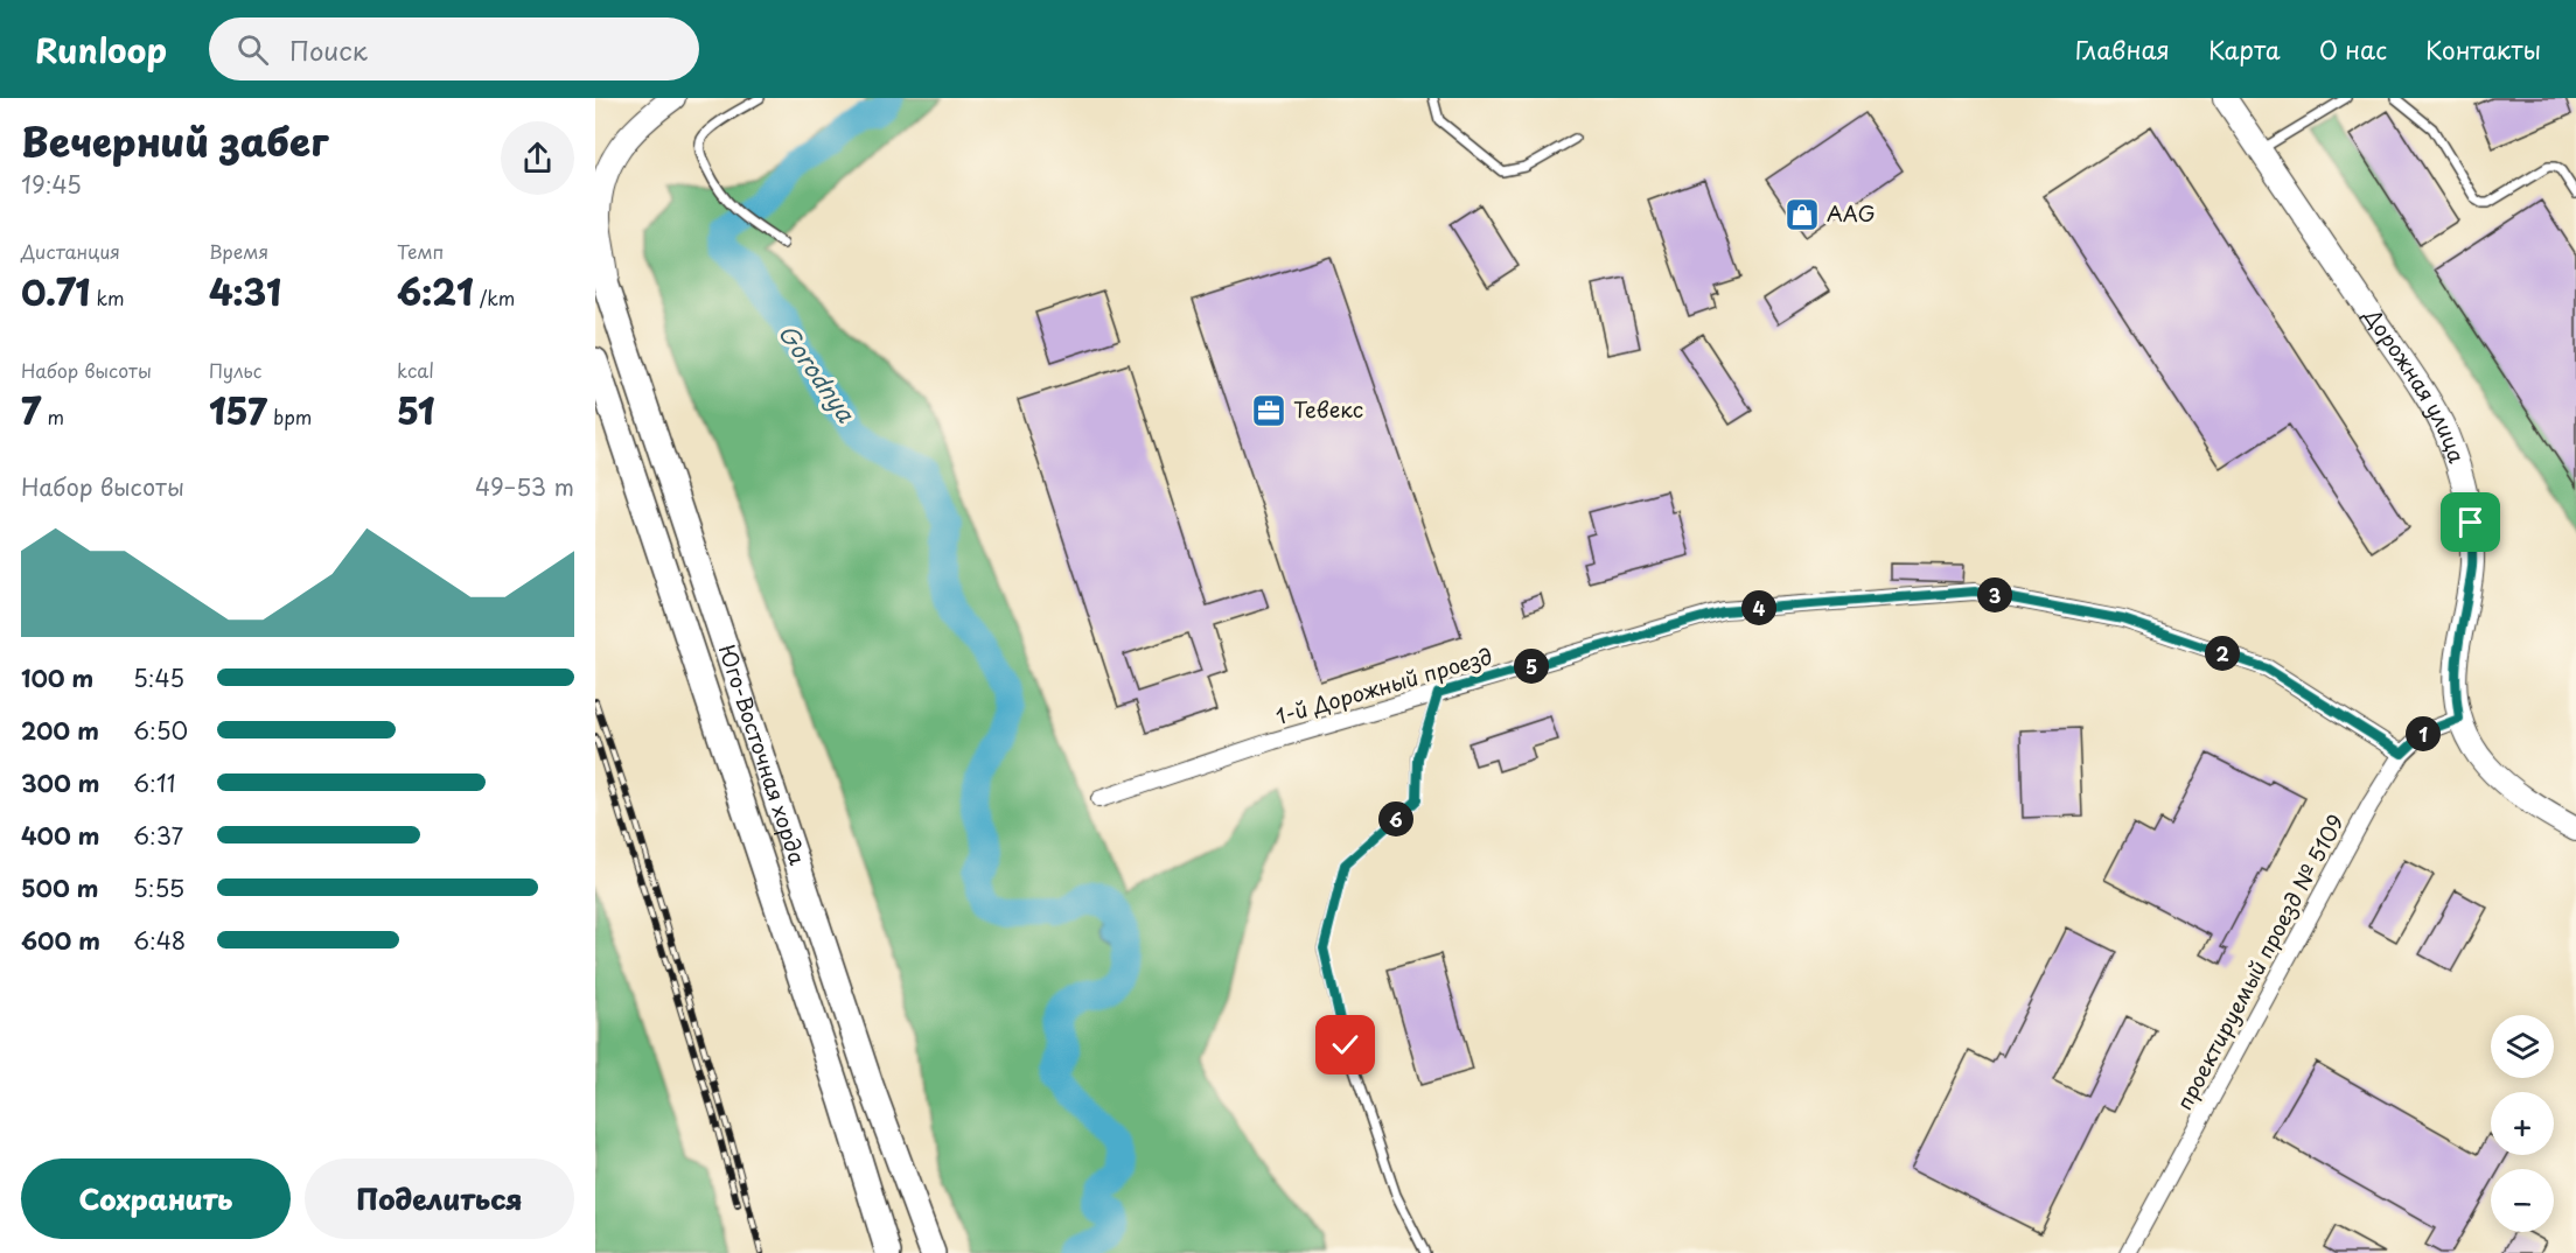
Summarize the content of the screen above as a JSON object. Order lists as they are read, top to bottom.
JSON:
{
  "streets": {
    "main road": ["Дорожная улица", "Юго-Восточная хорда"],
    "street": ["1-й Дорожный проезд", "проектируемый проезд № 5109"]
  },
  "crossings": [
    ["Дорожная улица", "проектируемый проезд № 5109"],
    ["1-й Дорожный проезд", "проектируемый проезд № 5109"]
  ],
  "water": ["Gorodnya"],
  "places": {
    "shop": ["AAG"],
    "office": ["Тевекс"]
  },
  "page": {
    "header": "Runloop",
    "search": "Поиск",
    "nav": [
      "Главная",
      "Карта",
      "О нас",
      "Контакты"
    ],
    "heading": ["Вечерний забег", "19:45"],
    "stats": [
      ["Дистанция", "0.71 km"],
      ["Время", "4:31"],
      ["Темп", "6:21 /km"],
      ["Набор высоты", "7 m"],
      ["Пульс", "157 bpm"],
      ["kcal", "51"]
    ],
    "chart": ["Набор высоты", "49–53 m"],
    "pins": [
      "3",
      "4",
      "2",
      "5",
      "1",
      "6"
    ],
    "list": [
      {
        "name": "100 m",
        "note": "5:45"
      },
      {
        "name": "200 m",
        "note": "6:50"
      },
      {
        "name": "300 m",
        "note": "6:11"
      },
      {
        "name": "400 m",
        "note": "6:37"
      },
      {
        "name": "500 m",
        "note": "5:55"
      },
      {
        "name": "600 m",
        "note": "6:48"
      }
    ],
    "map_buttons": ["+", "−"],
    "buttons": ["Сохранить", "Поделиться"]
  }
}
